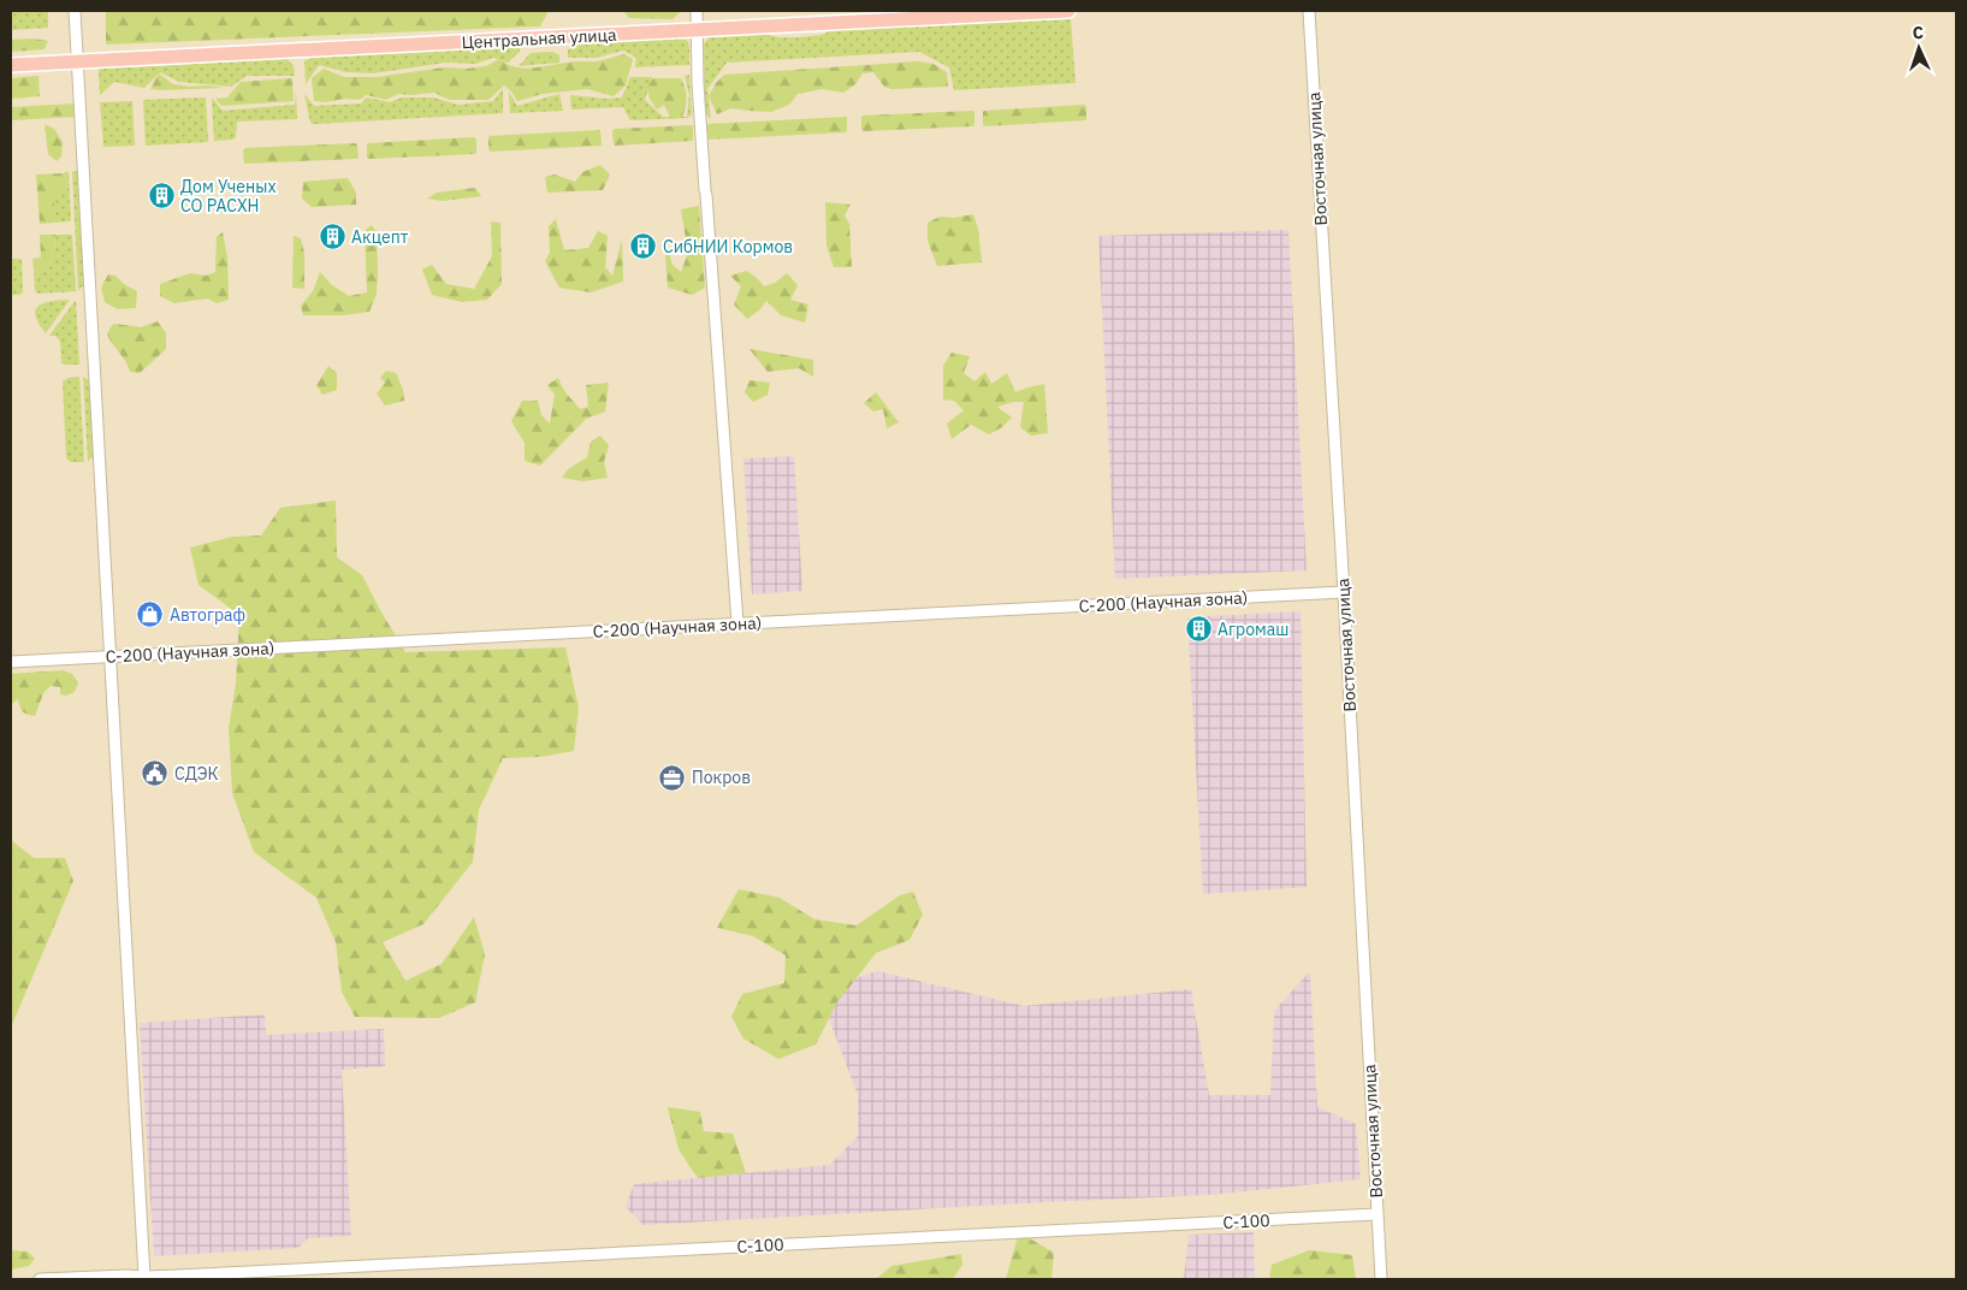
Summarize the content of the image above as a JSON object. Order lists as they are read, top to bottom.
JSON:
{
  "streets": {
    "main road": ["Центральная улица"],
    "street": ["Восточная улица", "С-200 (Научная зона)", "С-100"]
  },
  "crossings": [
    ["Восточная улица", "С-200 (Научная зона)"],
    ["Восточная улица", "С-100"]
  ],
  "places": {
    "building": [
      "Дом Ученых СО РАСХН",
      "Акцепт",
      "СибНИИ Кормов",
      "Агромаш"
    ],
    "shop": ["Автограф"],
    "public building": ["СДЭК"],
    "office": ["Покров"]
  },
  "north": "top"
}
